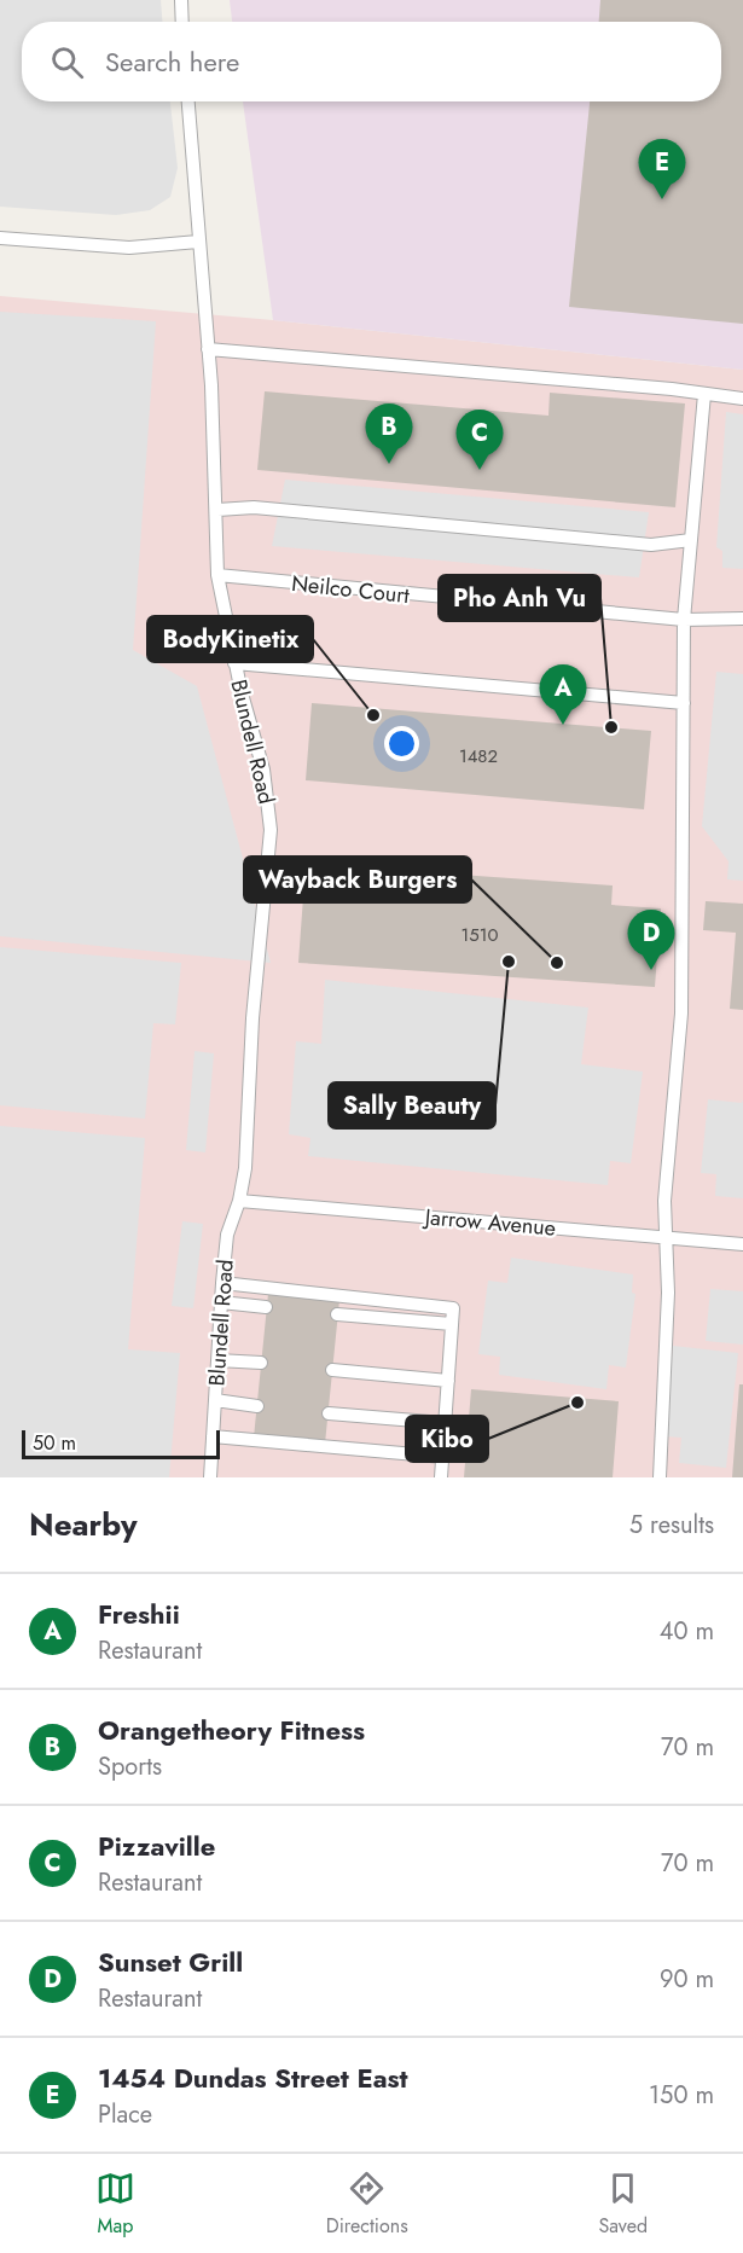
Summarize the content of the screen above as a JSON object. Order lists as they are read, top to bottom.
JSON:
{
  "streets": {
    "lane": ["Neilco Court", "Blundell Road", "Jarrow Avenue"]
  },
  "crossings": [
    ["Neilco Court", "Blundell Road"],
    ["Blundell Road", "Jarrow Avenue"]
  ],
  "places": [
    "BodyKinetix",
    "Pho Anh Vu",
    "Sally Beauty",
    "Wayback Burgers",
    "Kibo"
  ],
  "house_numbers": ["1482", "1510"],
  "scale_bar": "50 m",
  "page": {
    "search": "Search here",
    "pins": [
      "E",
      "B",
      "C",
      "A",
      "D"
    ],
    "scale": "50 m",
    "heading": ["Nearby", "5 results"],
    "list": [
      {
        "mark": "A",
        "name": "Freshii",
        "note": "Restaurant",
        "value": "40 m"
      },
      {
        "mark": "B",
        "name": "Orangetheory Fitness",
        "note": "Sports",
        "value": "70 m"
      },
      {
        "mark": "C",
        "name": "Pizzaville",
        "note": "Restaurant",
        "value": "70 m"
      },
      {
        "mark": "D",
        "name": "Sunset Grill",
        "note": "Restaurant",
        "value": "90 m"
      },
      {
        "mark": "E",
        "name": "1454 Dundas Street East",
        "note": "Place",
        "value": "150 m"
      }
    ],
    "nav": ["Map", "Directions", "Saved"]
  }
}
